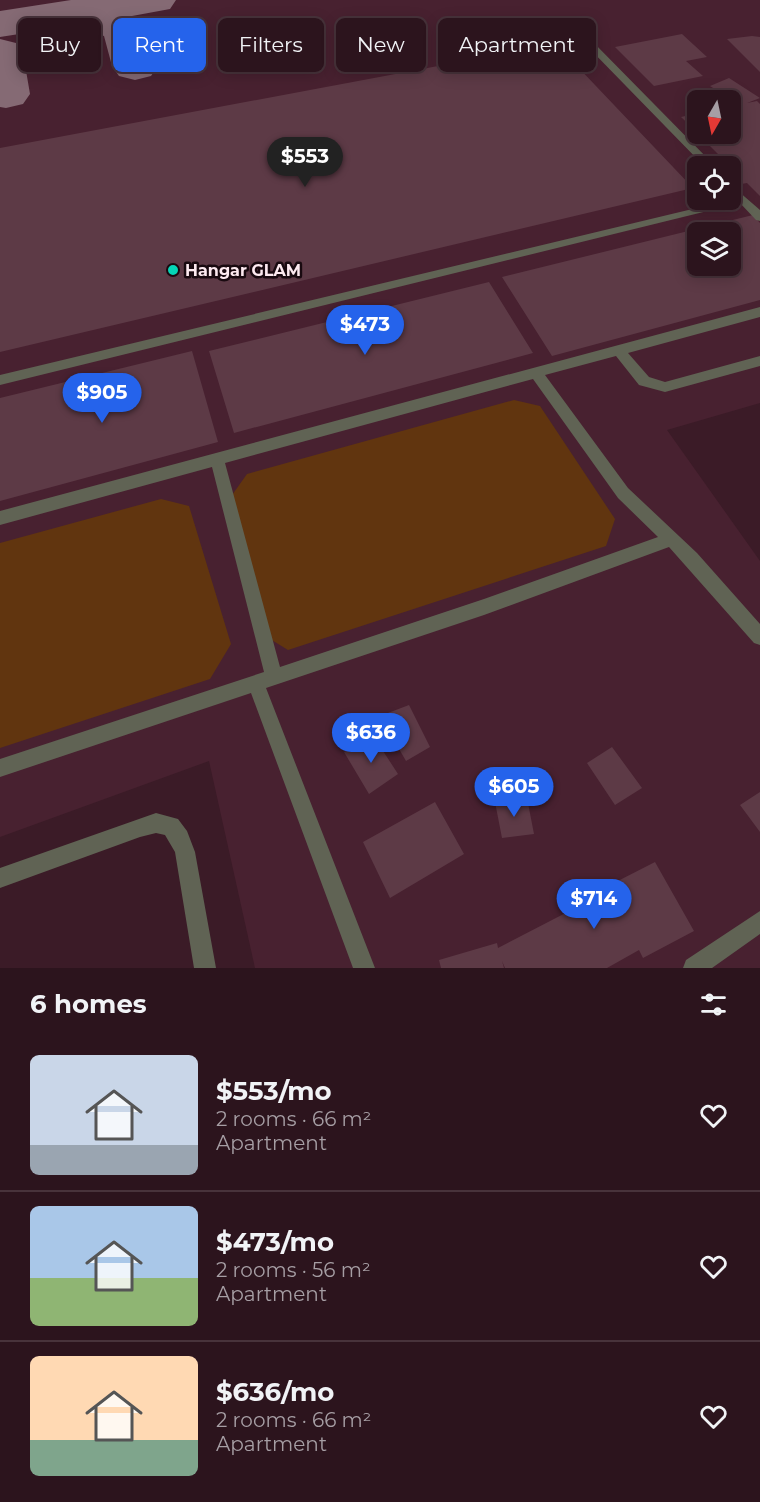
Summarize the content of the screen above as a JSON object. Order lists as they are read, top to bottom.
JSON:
{
  "places": ["Hangar GLAM"],
  "north": "bottom",
  "page": {
    "chip": [
      "Buy",
      "Rent",
      "Filters",
      "New",
      "Apartment"
    ],
    "price": [
      "$553",
      "$473",
      "$905",
      "$636",
      "$605",
      "$714"
    ],
    "heading": "6 homes",
    "list": [
      {
        "name": "$553/mo",
        "note": "2 rooms · 66 m² · Apartment"
      },
      {
        "name": "$473/mo",
        "note": "2 rooms · 56 m² · Apartment"
      },
      {
        "name": "$636/mo",
        "note": "2 rooms · 66 m² · Apartment"
      }
    ]
  }
}
